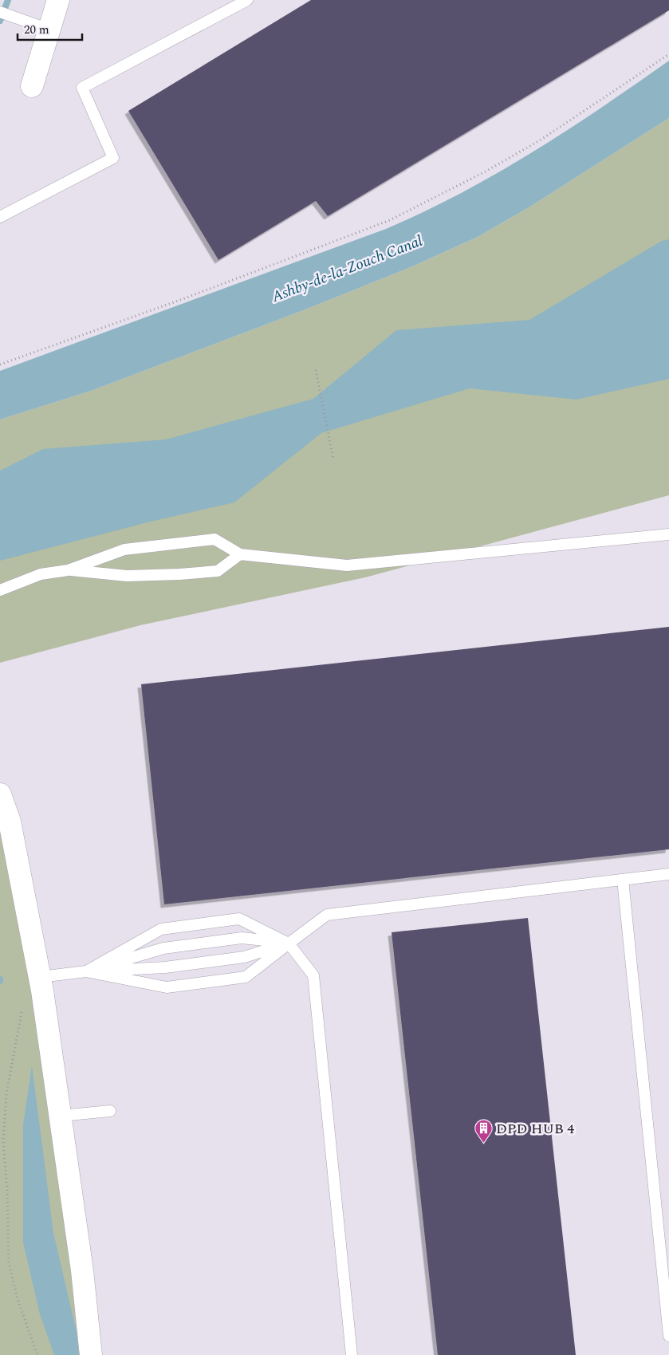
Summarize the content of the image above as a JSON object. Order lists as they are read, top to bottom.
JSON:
{
  "water": ["Ashby-de-la-Zouch Canal"],
  "places": {
    "building": ["DPD HUB 4"]
  },
  "scale_bar": "20 m"
}
